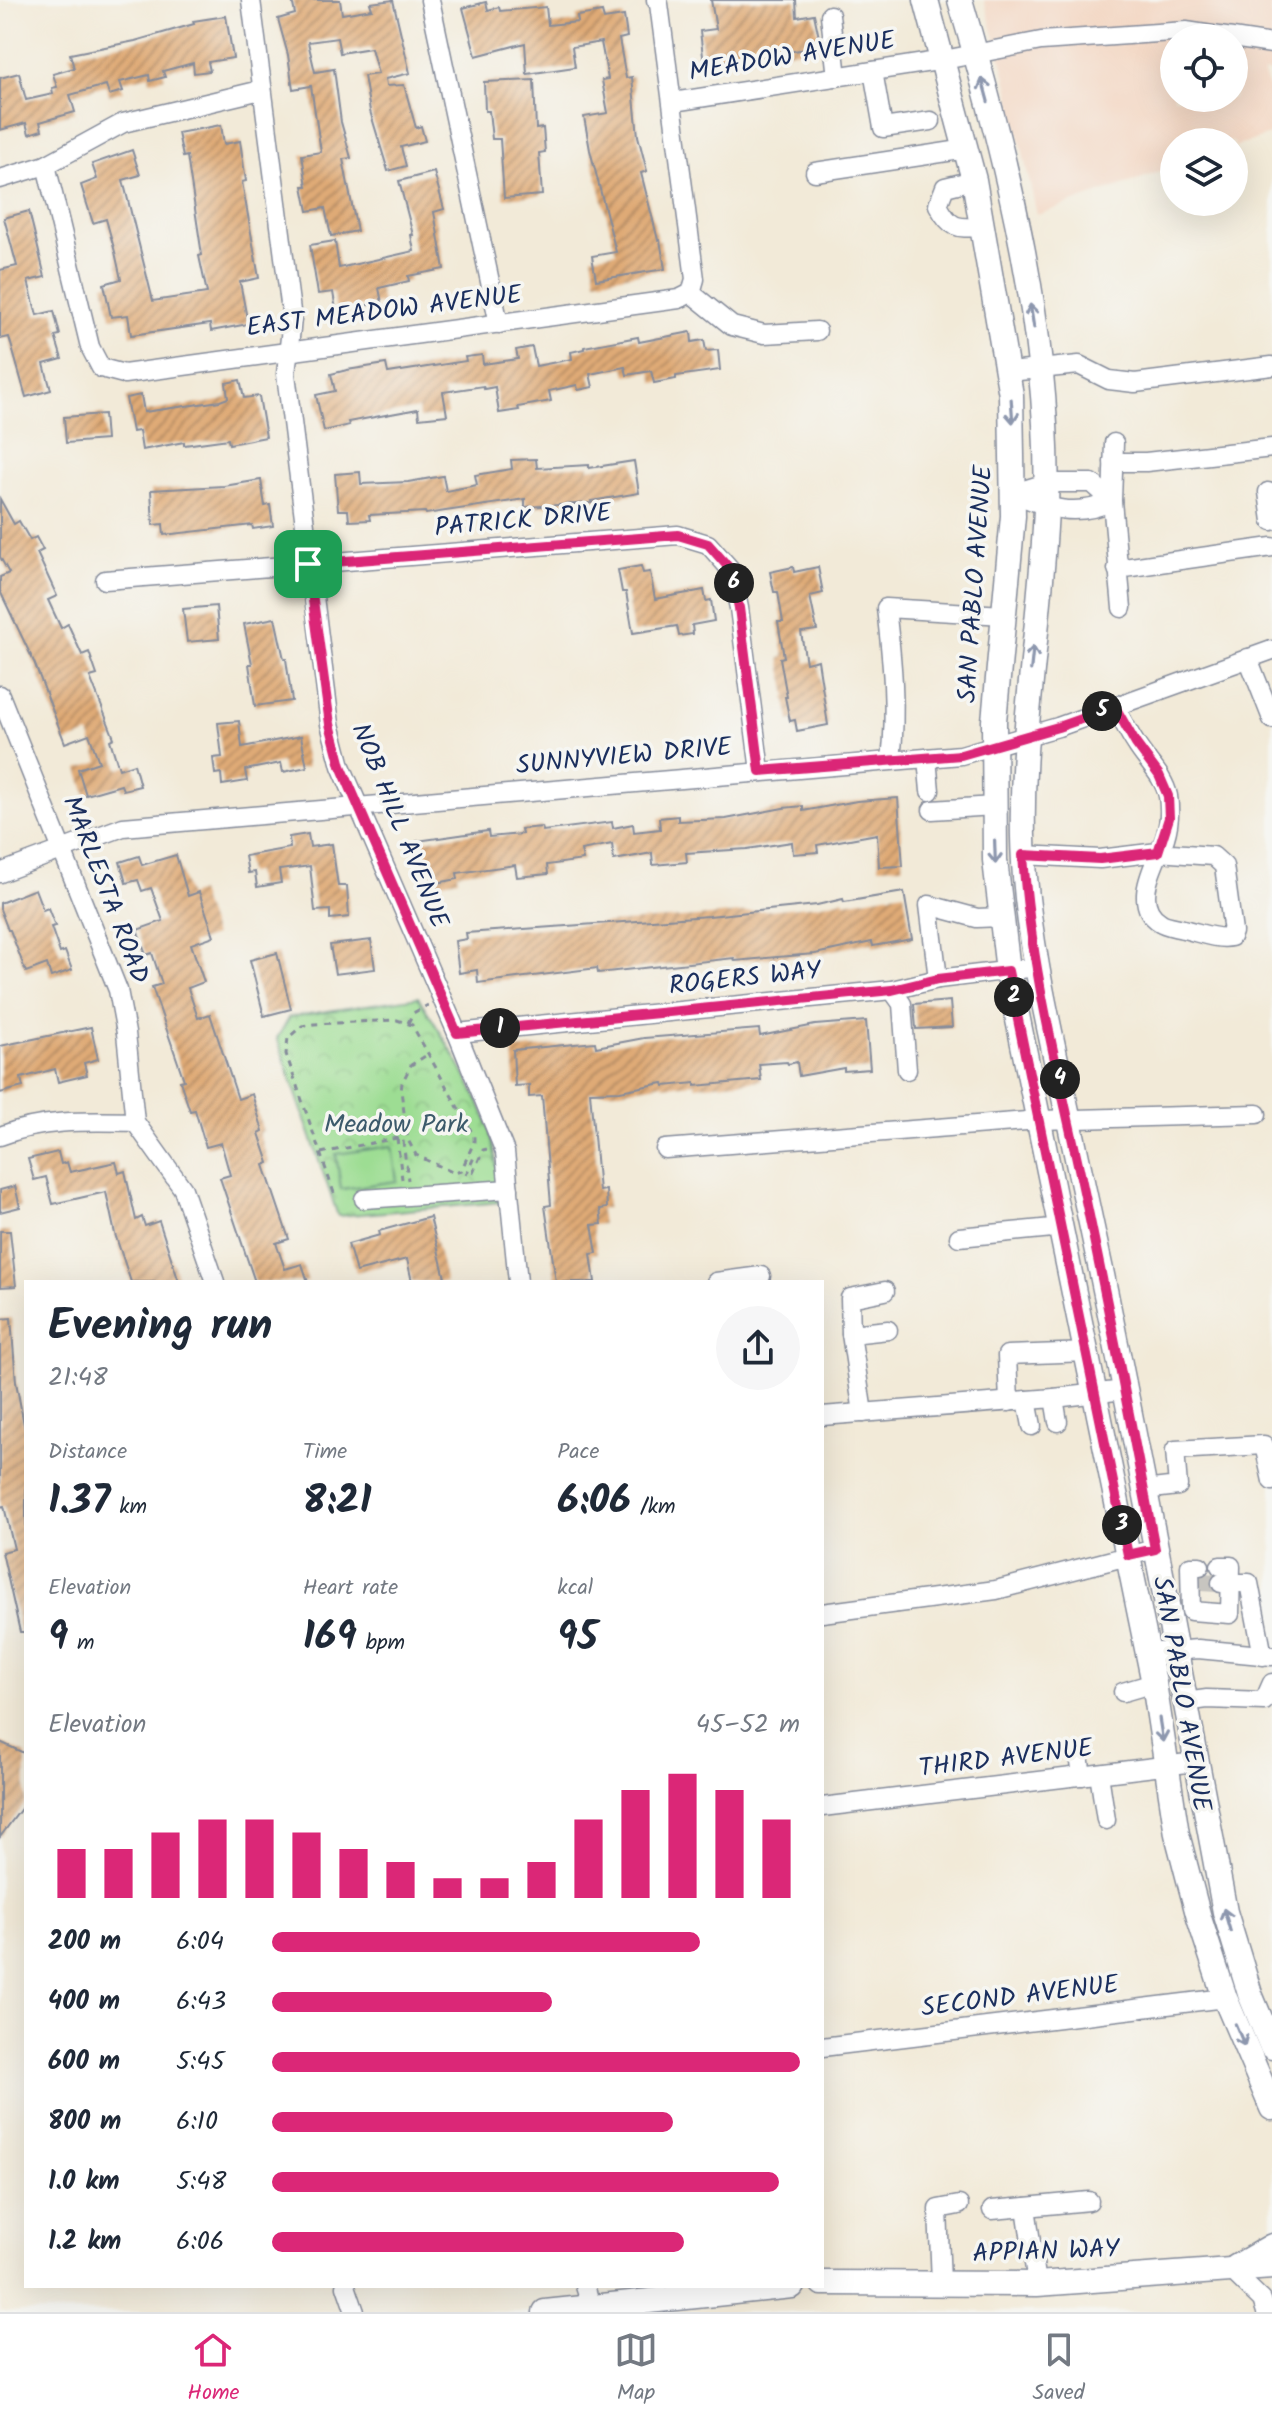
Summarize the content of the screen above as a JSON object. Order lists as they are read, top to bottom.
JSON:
{
  "streets": {
    "main road": ["SAN PABLO AVENUE", "APPIAN WAY"],
    "street": [
      "MEADOW AVENUE",
      "EAST MEADOW AVENUE",
      "PATRICK DRIVE",
      "SUNNYVIEW DRIVE",
      "NOB HILL AVENUE",
      "MARLESTA ROAD",
      "ROGERS WAY",
      "THIRD AVENUE",
      "SECOND AVENUE"
    ]
  },
  "crossings": [
    ["MEADOW AVENUE", "SAN PABLO AVENUE"],
    ["EAST MEADOW AVENUE", "NOB HILL AVENUE"],
    ["PATRICK DRIVE", "SUNNYVIEW DRIVE"],
    ["PATRICK DRIVE", "NOB HILL AVENUE"],
    ["SAN PABLO AVENUE", "SUNNYVIEW DRIVE"],
    ["SAN PABLO AVENUE", "ROGERS WAY"],
    ["SAN PABLO AVENUE", "THIRD AVENUE"],
    ["SAN PABLO AVENUE", "SECOND AVENUE"],
    ["SUNNYVIEW DRIVE", "NOB HILL AVENUE"],
    ["SUNNYVIEW DRIVE", "MARLESTA ROAD"],
    ["NOB HILL AVENUE", "ROGERS WAY"]
  ],
  "parks": ["Meadow Park"],
  "page": {
    "pins": [
      "6",
      "5",
      "2",
      "1",
      "4",
      "3"
    ],
    "heading": ["Evening run", "21:48"],
    "stats": [
      ["Distance", "1.37 km"],
      ["Time", "8:21"],
      ["Pace", "6:06 /km"],
      ["Elevation", "9 m"],
      ["Heart rate", "169 bpm"],
      ["kcal", "95"]
    ],
    "chart": ["Elevation", "45–52 m"],
    "list": [
      {
        "name": "200 m",
        "note": "6:04"
      },
      {
        "name": "400 m",
        "note": "6:43"
      },
      {
        "name": "600 m",
        "note": "5:45"
      },
      {
        "name": "800 m",
        "note": "6:10"
      },
      {
        "name": "1.0 km",
        "note": "5:48"
      },
      {
        "name": "1.2 km",
        "note": "6:06"
      }
    ],
    "tabs": ["Home", "Map", "Saved"]
  }
}
